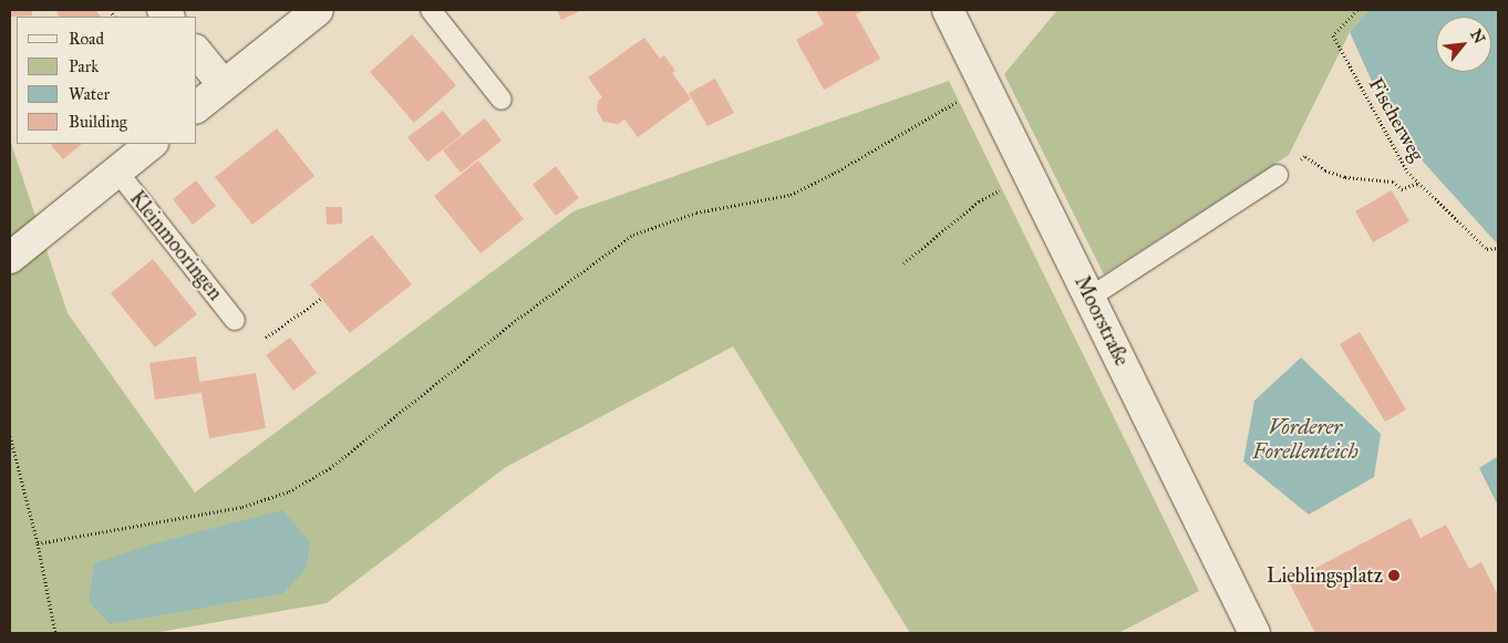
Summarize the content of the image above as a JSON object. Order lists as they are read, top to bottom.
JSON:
{
  "streets": {
    "street": ["Kleinmooringen", "Moorstraße"],
    "path": ["Fischerweg"]
  },
  "water": ["Vorderer Forellenteich"],
  "places": ["Lieblingsplatz"],
  "legend": [
    "Road",
    "Park",
    "Water",
    "Building"
  ],
  "north": "top right"
}
